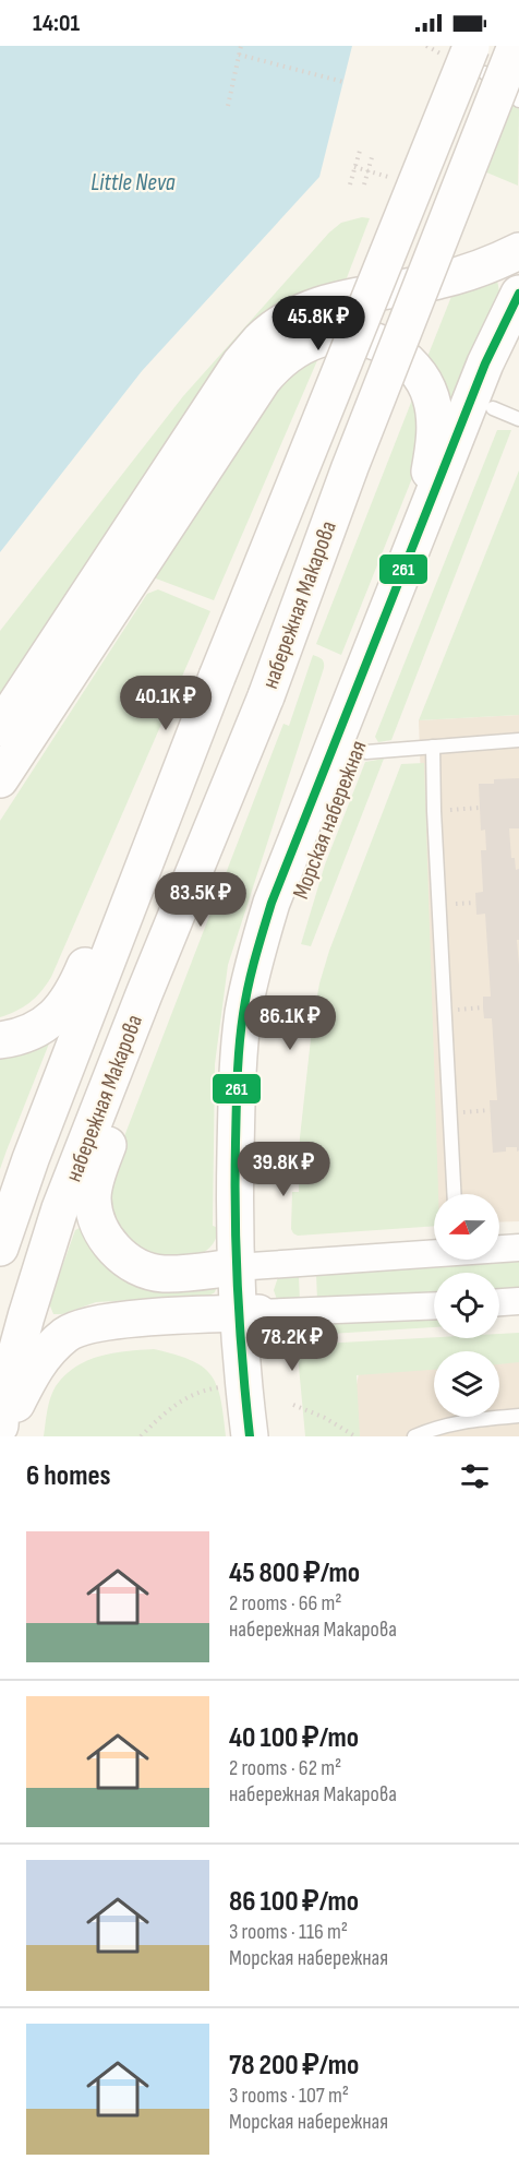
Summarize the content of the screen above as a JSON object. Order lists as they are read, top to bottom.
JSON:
{
  "streets": {
    "main road": ["набережная Макарова", "Морская набережная"]
  },
  "water": ["Little Neva"],
  "lines": ["transit line 261"],
  "north": "left",
  "page": {
    "status": "14:01",
    "price": [
      "45.8K ₽",
      "40.1K ₽",
      "83.5K ₽",
      "86.1K ₽",
      "39.8K ₽",
      "78.2K ₽"
    ],
    "heading": "6 homes",
    "list": [
      {
        "name": "45 800 ₽/mo",
        "note": "2 rooms · 66 m² · набережная Макарова"
      },
      {
        "name": "40 100 ₽/mo",
        "note": "2 rooms · 62 m² · набережная Макарова"
      },
      {
        "name": "86 100 ₽/mo",
        "note": "3 rooms · 116 m² · Морская набережная"
      },
      {
        "name": "78 200 ₽/mo",
        "note": "3 rooms · 107 m² · Морская набережная"
      }
    ]
  }
}
